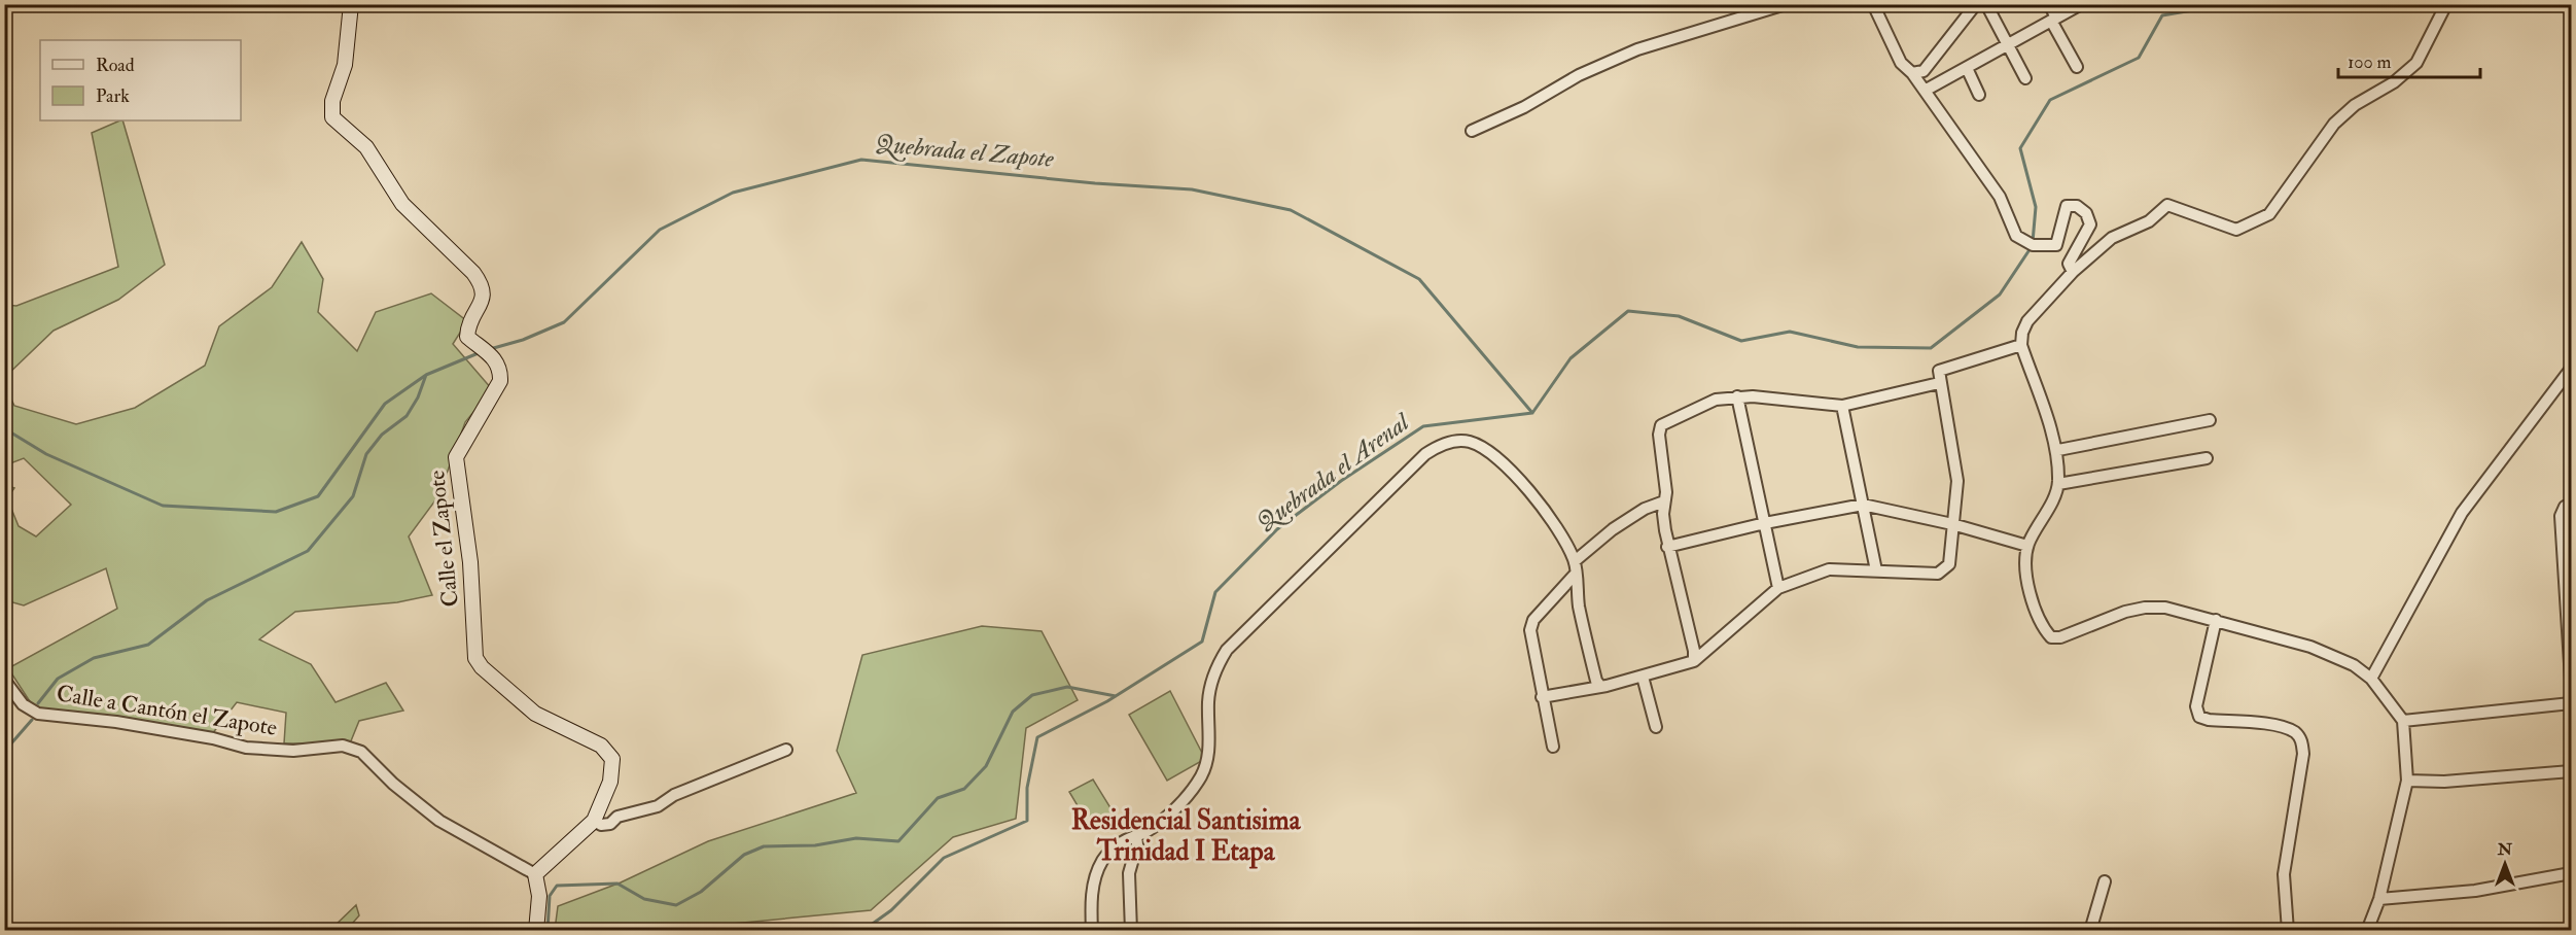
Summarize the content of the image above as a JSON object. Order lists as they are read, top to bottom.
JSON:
{
  "streets": {
    "street": ["Calle el Zapote", "Calle a Cantón el Zapote"]
  },
  "crossings": [
    ["Calle el Zapote", "Calle a Cantón el Zapote"]
  ],
  "districts": ["Residencial Santisima Trinidad I Etapa"],
  "water": ["Quebrada el Zapote", "Quebrada el Arenal"],
  "legend": ["Road", "Park"],
  "scale_bar": "100 m",
  "north": "top"
}
